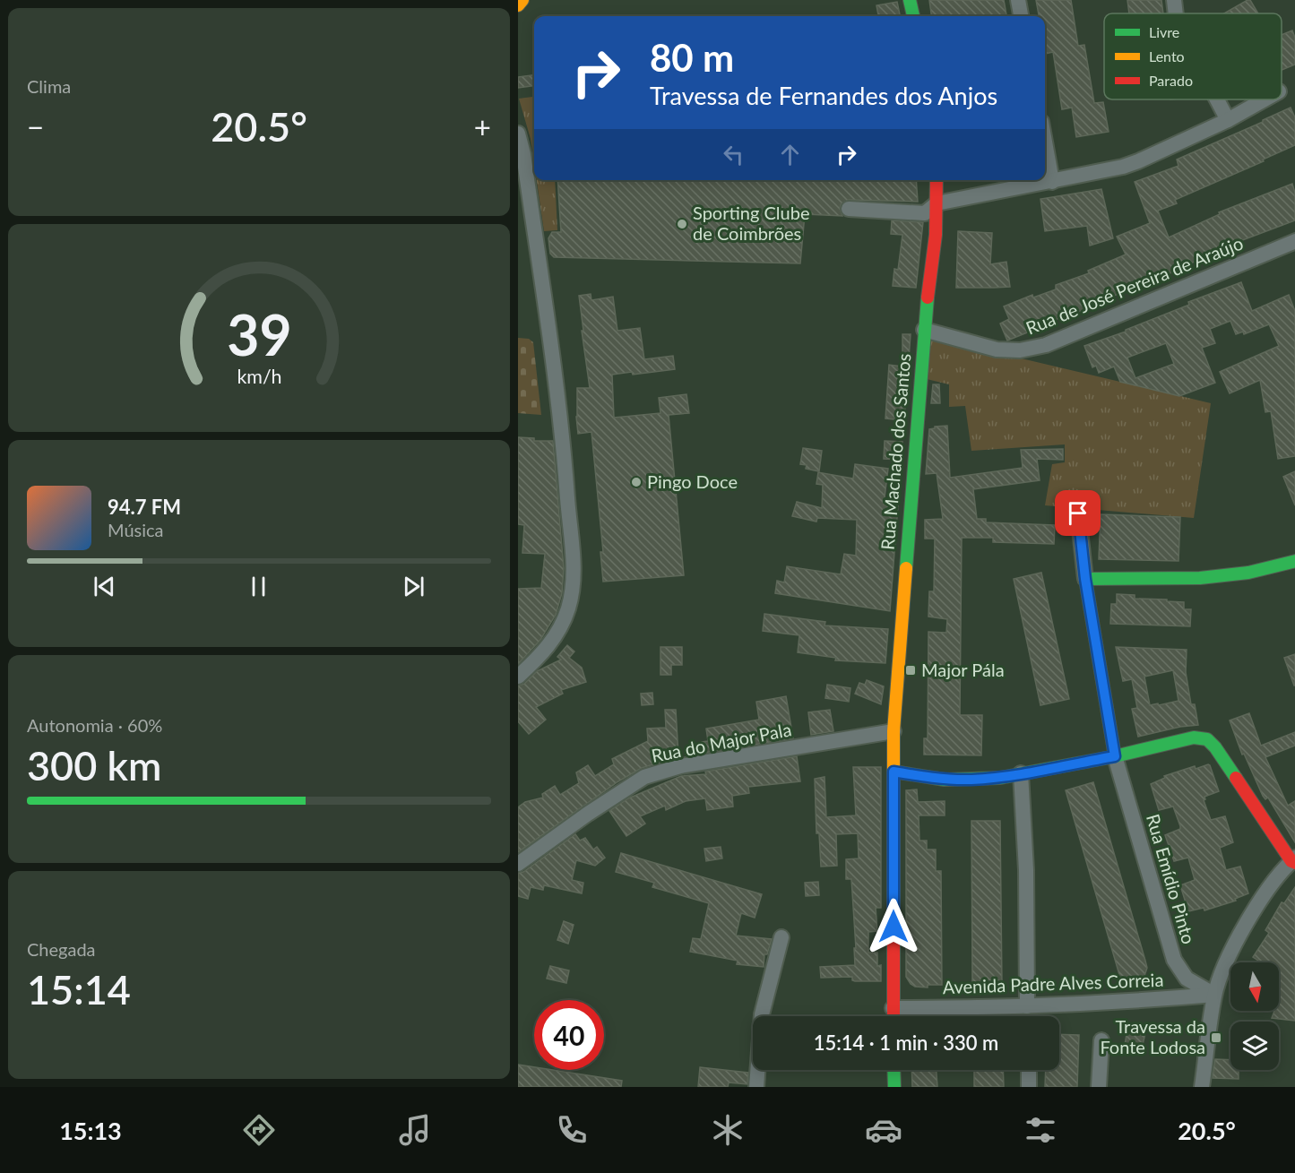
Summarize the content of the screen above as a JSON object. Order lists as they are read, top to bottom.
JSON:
{
  "streets": {
    "street": [
      "Rua de José Pereira de Araújo",
      "Rua Machado dos Santos",
      "Rua do Major Pala",
      "Rua Emídio Pinto",
      "Avenida Padre Alves Correia"
    ]
  },
  "crossings": [
    ["Rua de José Pereira de Araújo", "Rua Machado dos Santos"],
    ["Rua Machado dos Santos", "Rua do Major Pala"],
    ["Rua Machado dos Santos", "Avenida Padre Alves Correia"],
    ["Rua Emídio Pinto", "Avenida Padre Alves Correia"]
  ],
  "places": {
    "other": ["Sporting Clube de Coimbrões", "Pingo Doce"],
    "transit": ["Major Pála", "Travessa da Fonte Lodosa"]
  },
  "legend": ["Livre", "Lento", "Parado"],
  "north": "bottom",
  "page": {
    "tile": [
      "Clima",
      ["Autonomia · 60%", "300 km"],
      ["Chegada", "15:14"]
    ],
    "turn": ["80 m", "Travessa de Fernandes dos Anjos"],
    "heat": ["−", "20.5°", "+"],
    "song": ["94.7 FM", "Música"],
    "limit": "40",
    "trip": "15:14 · 1 min · 330 m",
    "tabs": ["15:13", "20.5°"],
    "gauge": ["39", "km/h"]
  }
}
